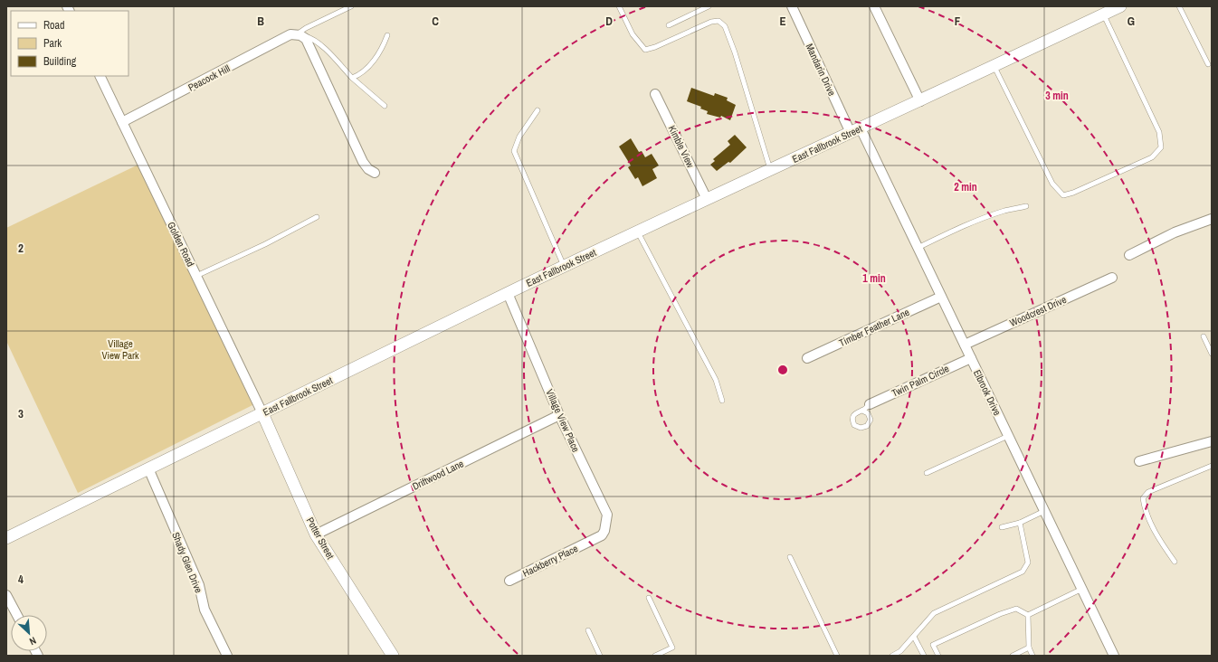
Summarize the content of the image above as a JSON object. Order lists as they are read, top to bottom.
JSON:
{
  "streets": {
    "main road": ["East Fallbrook Street", "Potter Street"],
    "street": [
      "Mandarin Drive",
      "Peacock Hill",
      "Kimble View",
      "Golden Road",
      "Woodcrest Drive",
      "Timber Feather Lane",
      "Twin Palm Circle",
      "Elbrook Drive",
      "Village View Place",
      "Driftwood Lane",
      "Hackberry Place",
      "Shady Glen Drive"
    ]
  },
  "crossings": [
    ["Mandarin Drive", "East Fallbrook Street"],
    ["Mandarin Drive", "Elbrook Drive"],
    ["Peacock Hill", "Golden Road"],
    ["East Fallbrook Street", "Kimble View"],
    ["East Fallbrook Street", "Golden Road"],
    ["East Fallbrook Street", "Elbrook Drive"],
    ["East Fallbrook Street", "Village View Place"],
    ["East Fallbrook Street", "Potter Street"],
    ["East Fallbrook Street", "Shady Glen Drive"],
    ["Golden Road", "Potter Street"],
    ["Woodcrest Drive", "Elbrook Drive"],
    ["Timber Feather Lane", "Elbrook Drive"],
    ["Twin Palm Circle", "Elbrook Drive"],
    ["Village View Place", "Driftwood Lane"],
    ["Village View Place", "Hackberry Place"],
    ["Driftwood Lane", "Potter Street"]
  ],
  "parks": ["Village View Park"],
  "legend": ["Road", "Park", "Building"],
  "north": "bottom right",
  "grid": {
    "columns": [
      "B",
      "C",
      "D",
      "E",
      "F",
      "G"
    ],
    "rows": ["2", "3", "4"]
  },
  "rings": ["3 min", "2 min", "1 min"]
}
